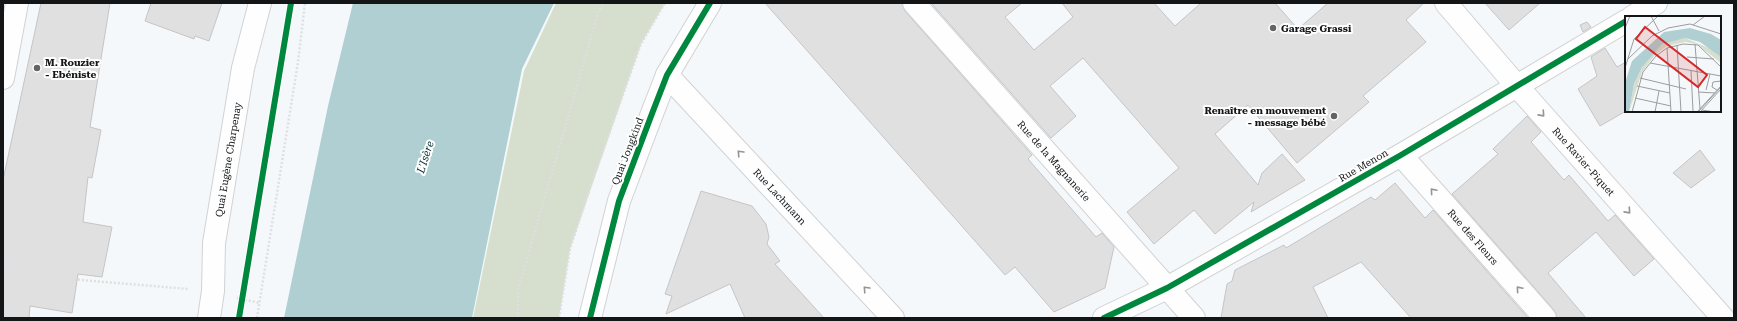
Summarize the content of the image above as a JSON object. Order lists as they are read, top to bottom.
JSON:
{
  "streets": {
    "street": [
      "Quai Jongkind",
      "Quai Eugène Charpenay",
      "Rue de la Magnanerie",
      "Rue Ravier-Piquet",
      "Rue Menon",
      "Rue Lachmann",
      "Rue des Fleurs"
    ]
  },
  "crossings": [
    ["Quai Jongkind", "Rue Lachmann"],
    ["Rue de la Magnanerie", "Rue Menon"],
    ["Rue Ravier-Piquet", "Rue Menon"],
    ["Rue Menon", "Rue des Fleurs"]
  ],
  "one_way": ["Rue Ravier-Piquet", "Rue Lachmann", "Rue des Fleurs"],
  "water": ["L'Isère"],
  "places": ["Garage Grassi", "M. Rouzier - Ebéniste", "Renaître en mouvement - message bébé"]
}
